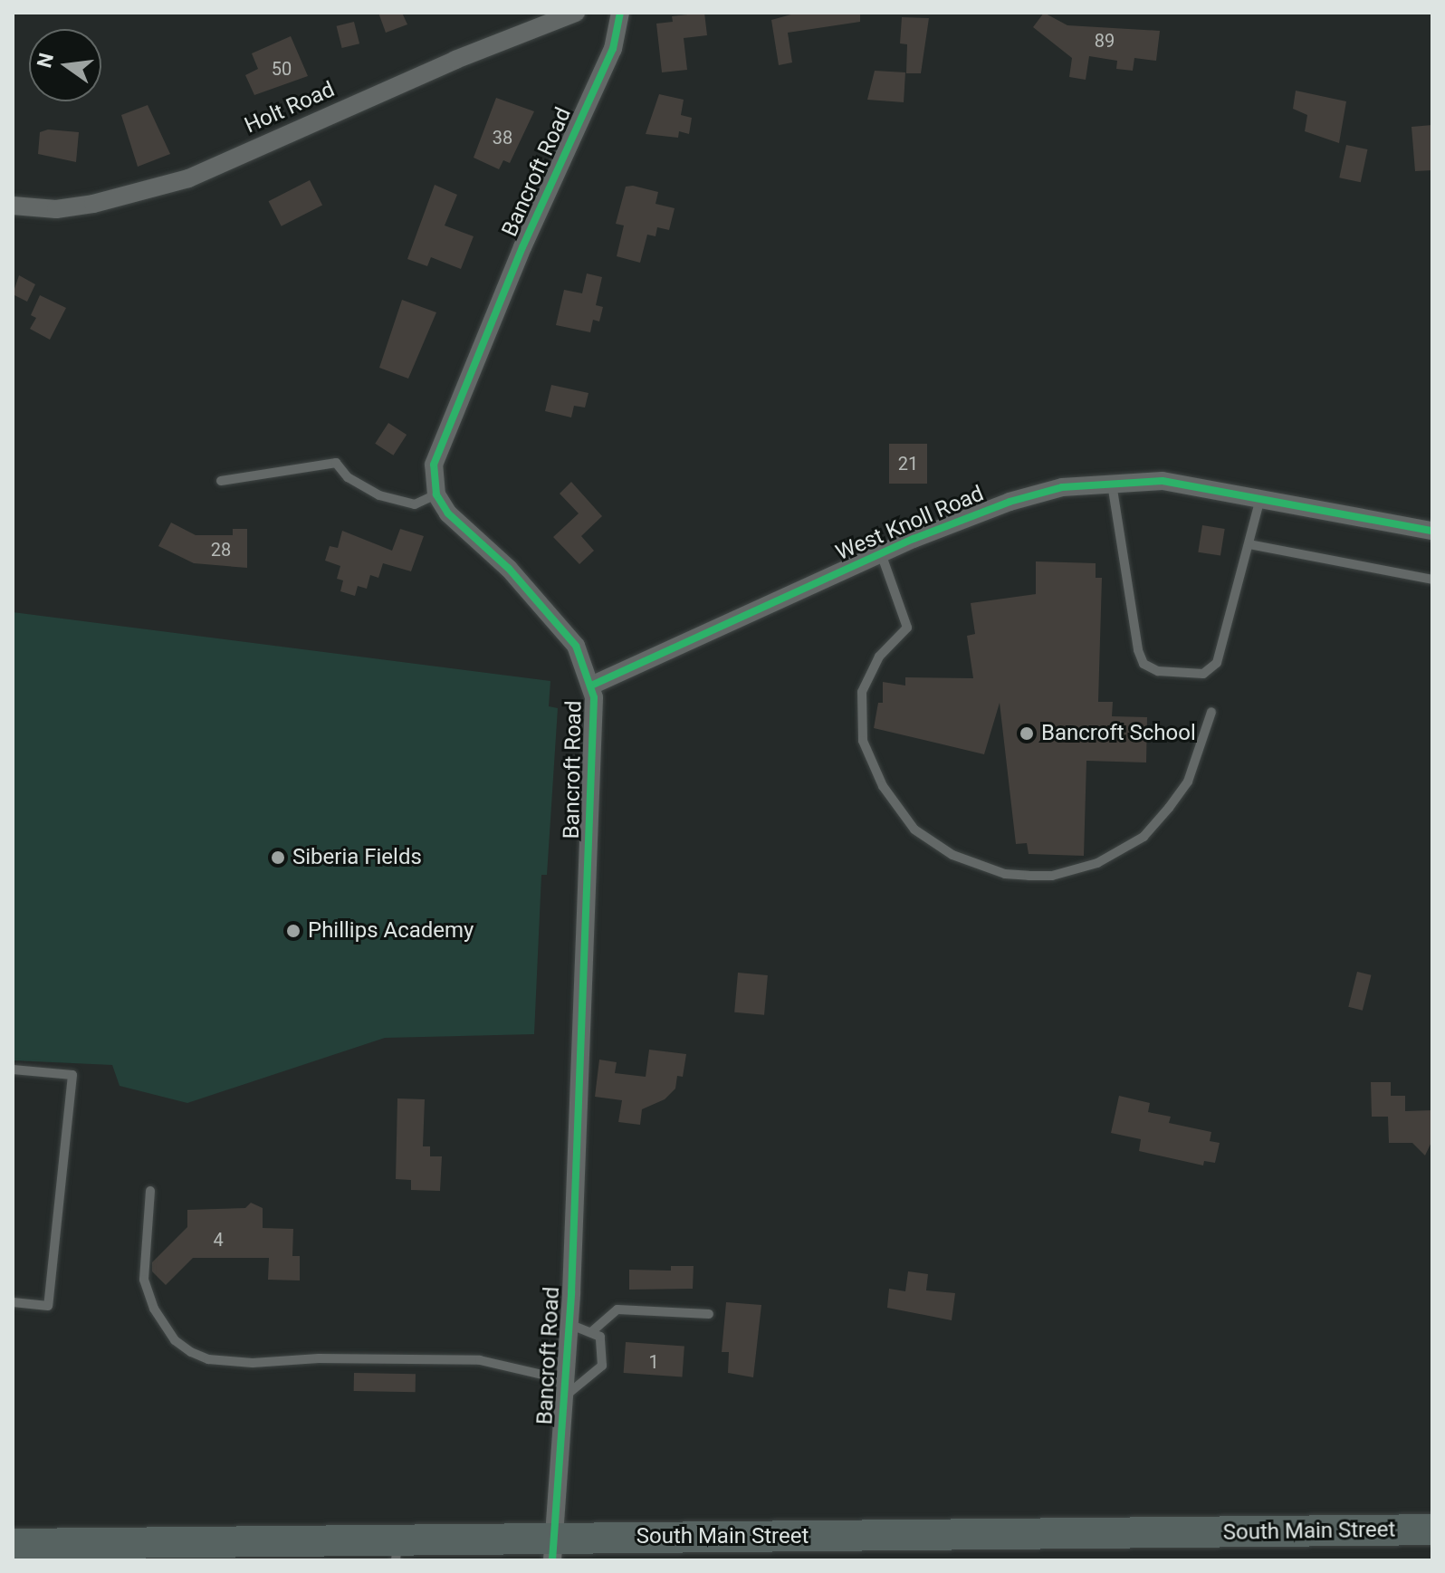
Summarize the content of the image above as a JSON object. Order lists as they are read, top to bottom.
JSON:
{
  "streets": {
    "main road": ["South Main Street"],
    "street": ["Holt Road", "Bancroft Road", "West Knoll Road"]
  },
  "crossings": [
    ["Bancroft Road", "West Knoll Road"],
    ["Bancroft Road", "South Main Street"]
  ],
  "places": ["Bancroft School", "Siberia Fields", "Phillips Academy"],
  "house_numbers": [
    "89",
    "50",
    "38",
    "21",
    "28",
    "4",
    "1"
  ],
  "north": "left"
}
